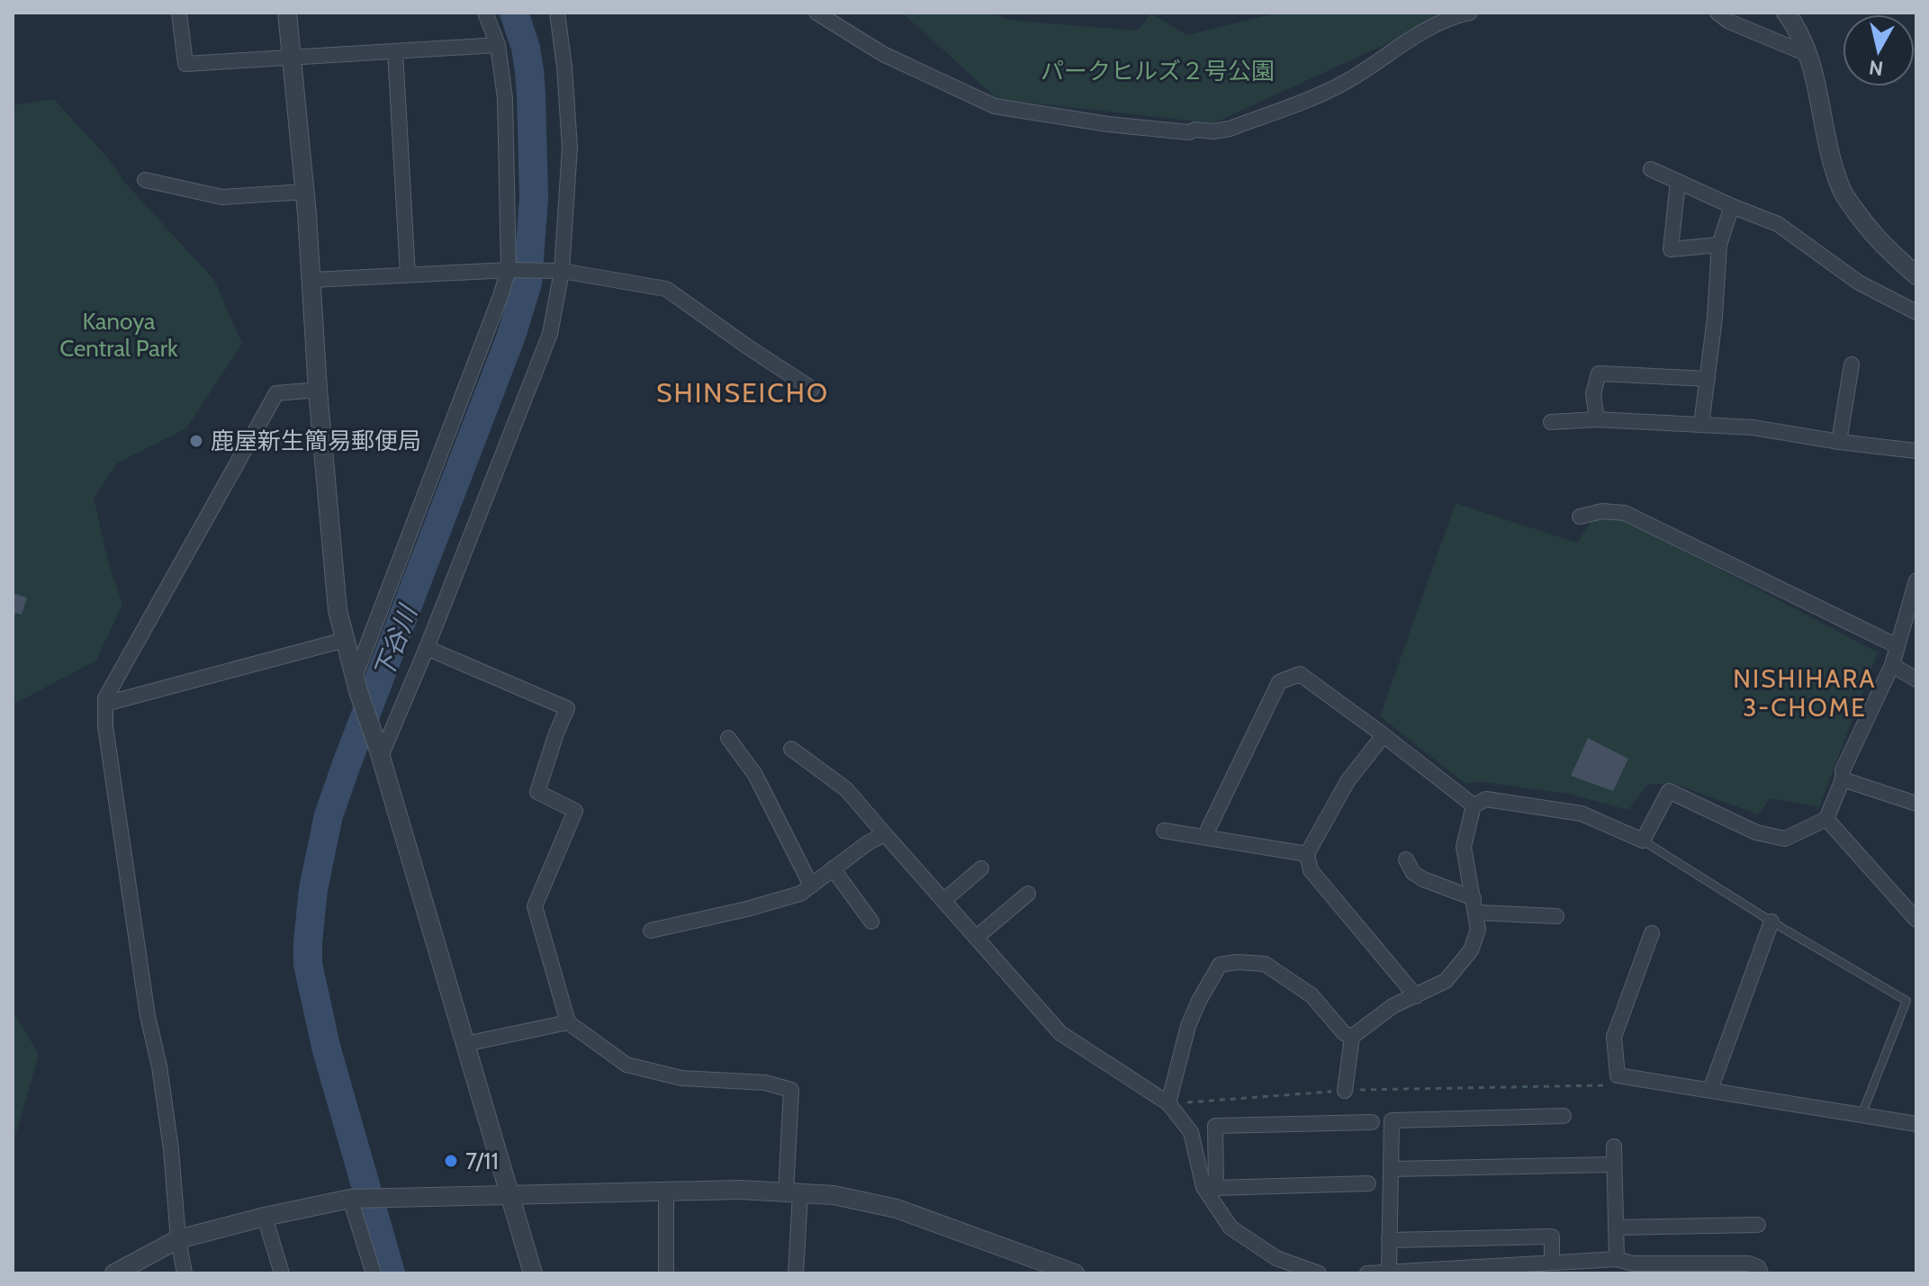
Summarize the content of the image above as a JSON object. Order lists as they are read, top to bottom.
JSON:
{
  "districts": ["SHINSEICHO", "NISHIHARA 3-CHOME"],
  "water": ["下谷川"],
  "parks": ["パークヒルズ２号公園", "Kanoya Central Park"],
  "places": ["鹿屋新生簡易郵便局", "7/11"],
  "north": "bottom"
}
